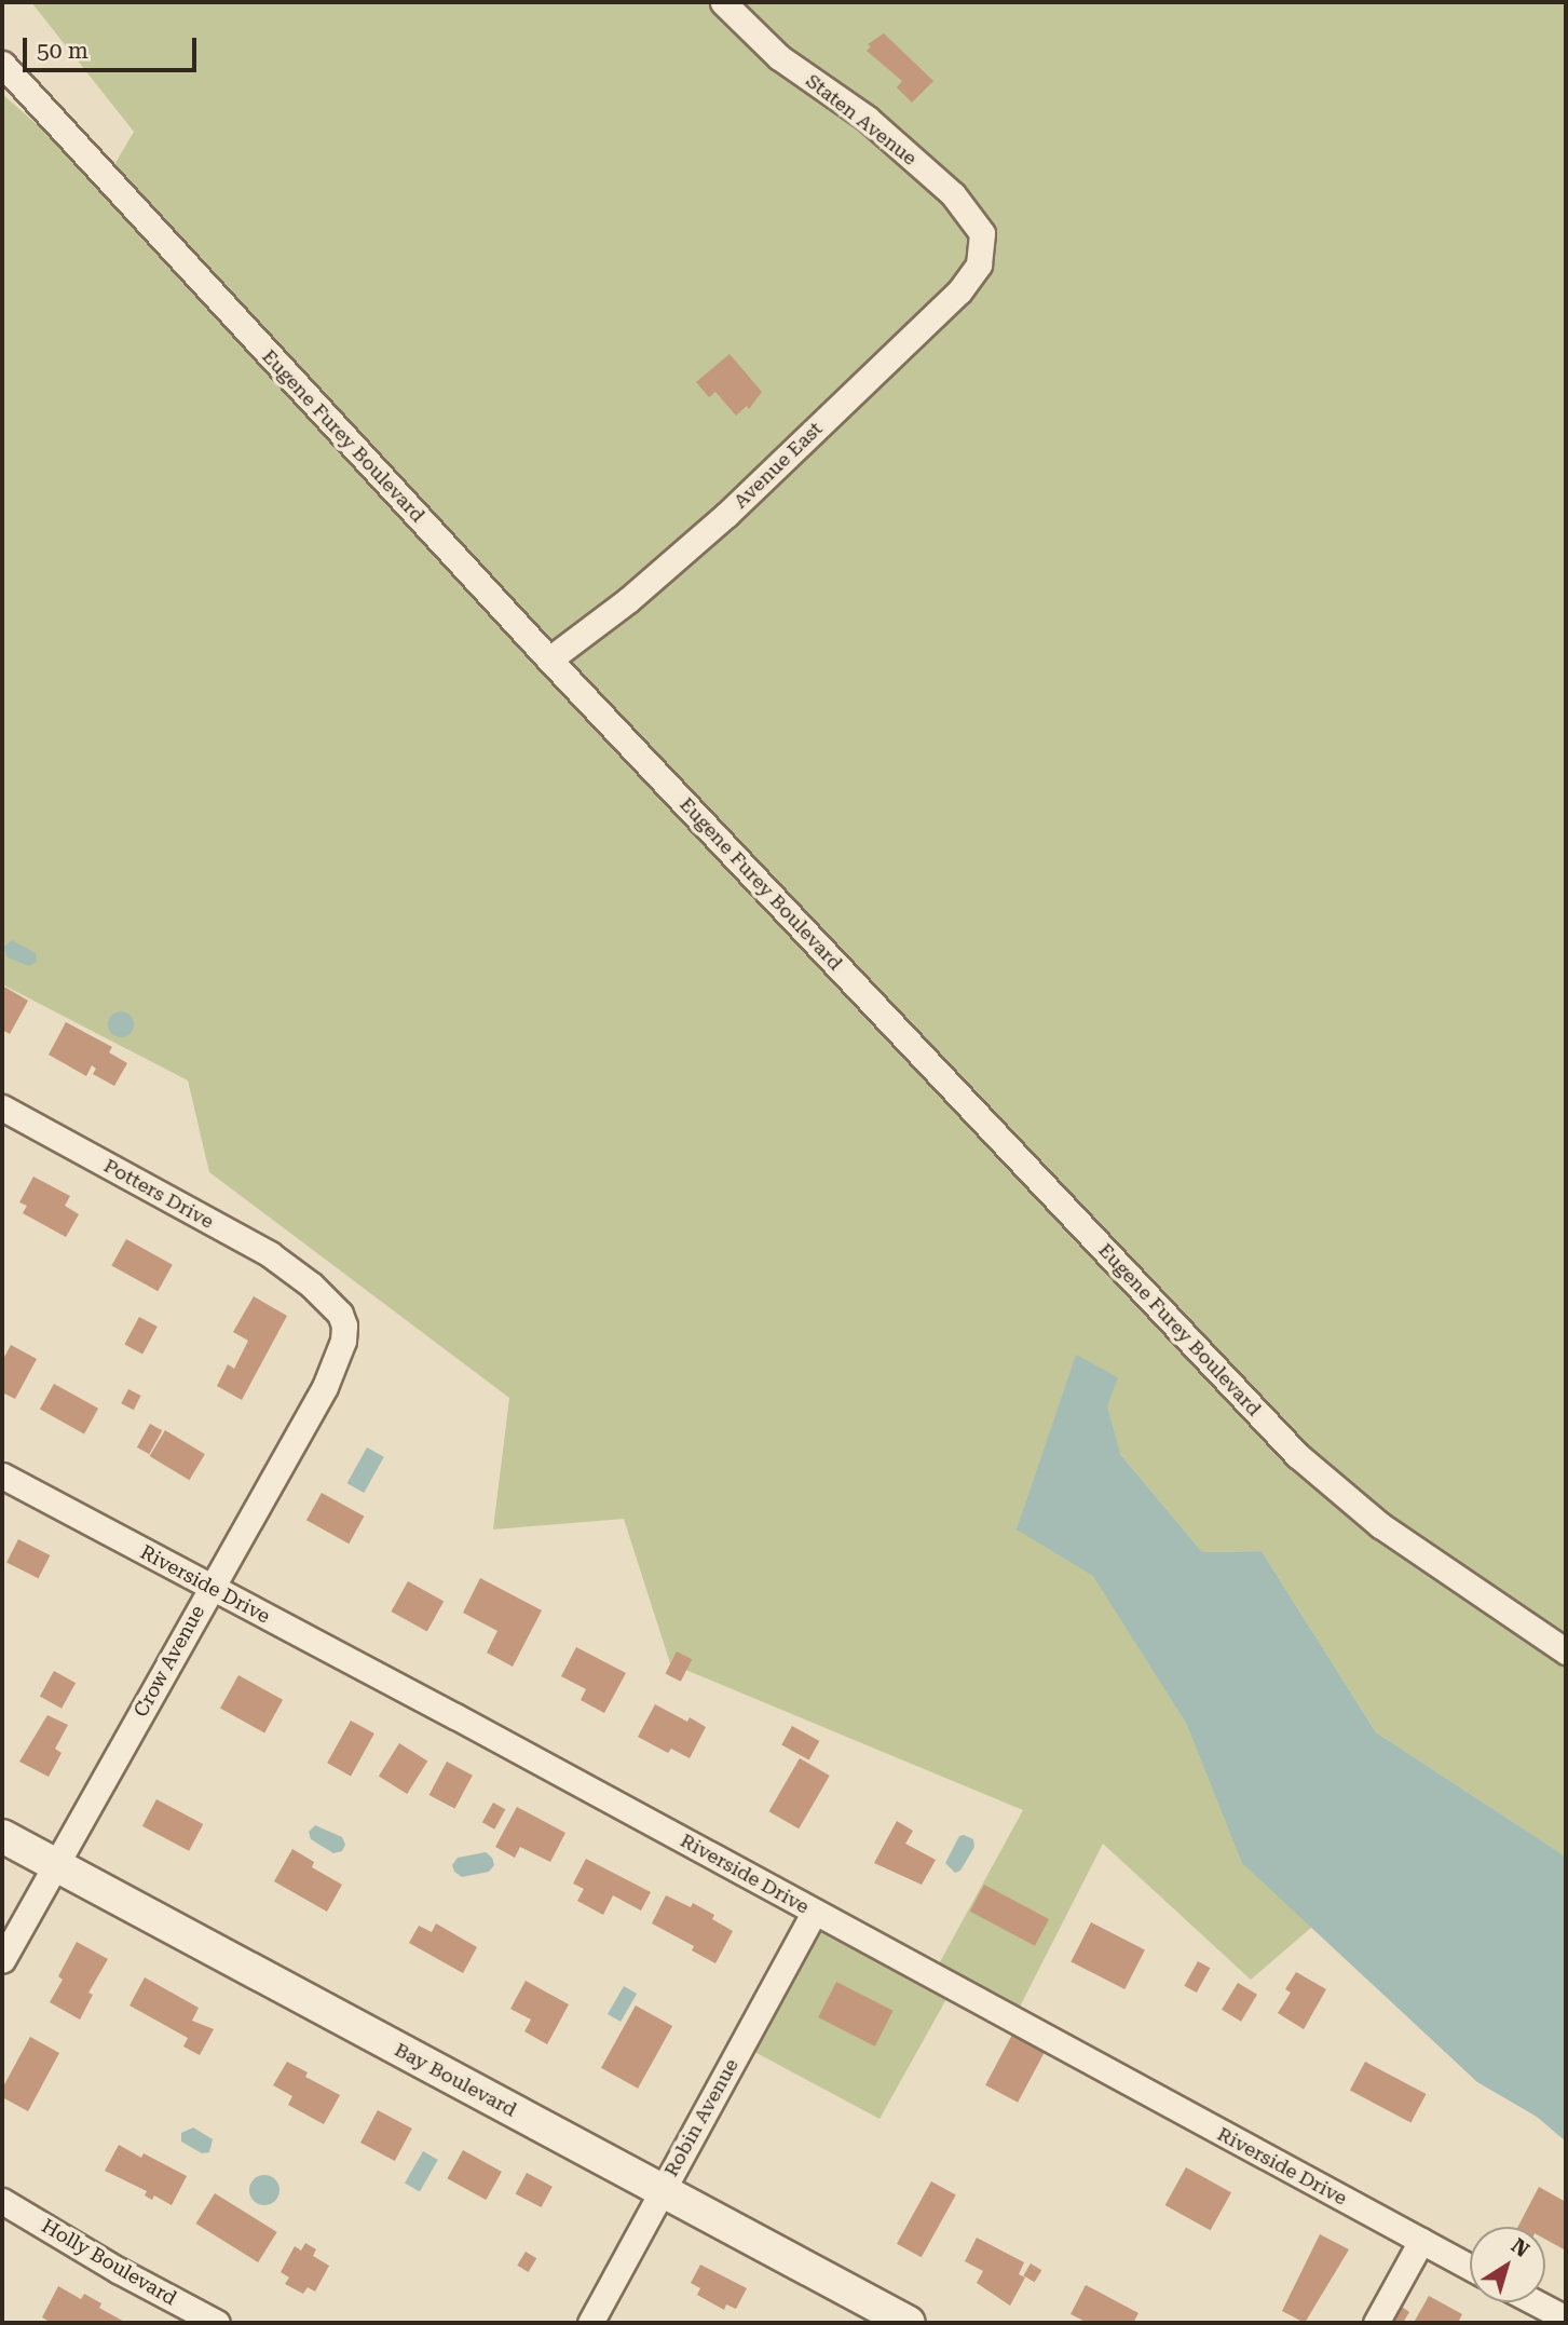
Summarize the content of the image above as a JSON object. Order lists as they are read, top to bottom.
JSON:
{
  "streets": {
    "street": [
      "Staten Avenue",
      "Eugene Furey Boulevard",
      "Avenue East",
      "Potters Drive",
      "Riverside Drive",
      "Crow Avenue",
      "Bay Boulevard",
      "Robin Avenue",
      "Holly Boulevard"
    ]
  },
  "crossings": [
    ["Staten Avenue", "Avenue East"],
    ["Eugene Furey Boulevard", "Avenue East"],
    ["Potters Drive", "Crow Avenue"],
    ["Riverside Drive", "Crow Avenue"],
    ["Riverside Drive", "Robin Avenue"],
    ["Crow Avenue", "Bay Boulevard"],
    ["Bay Boulevard", "Robin Avenue"]
  ],
  "scale_bar": "50 m",
  "north": "top right"
}
